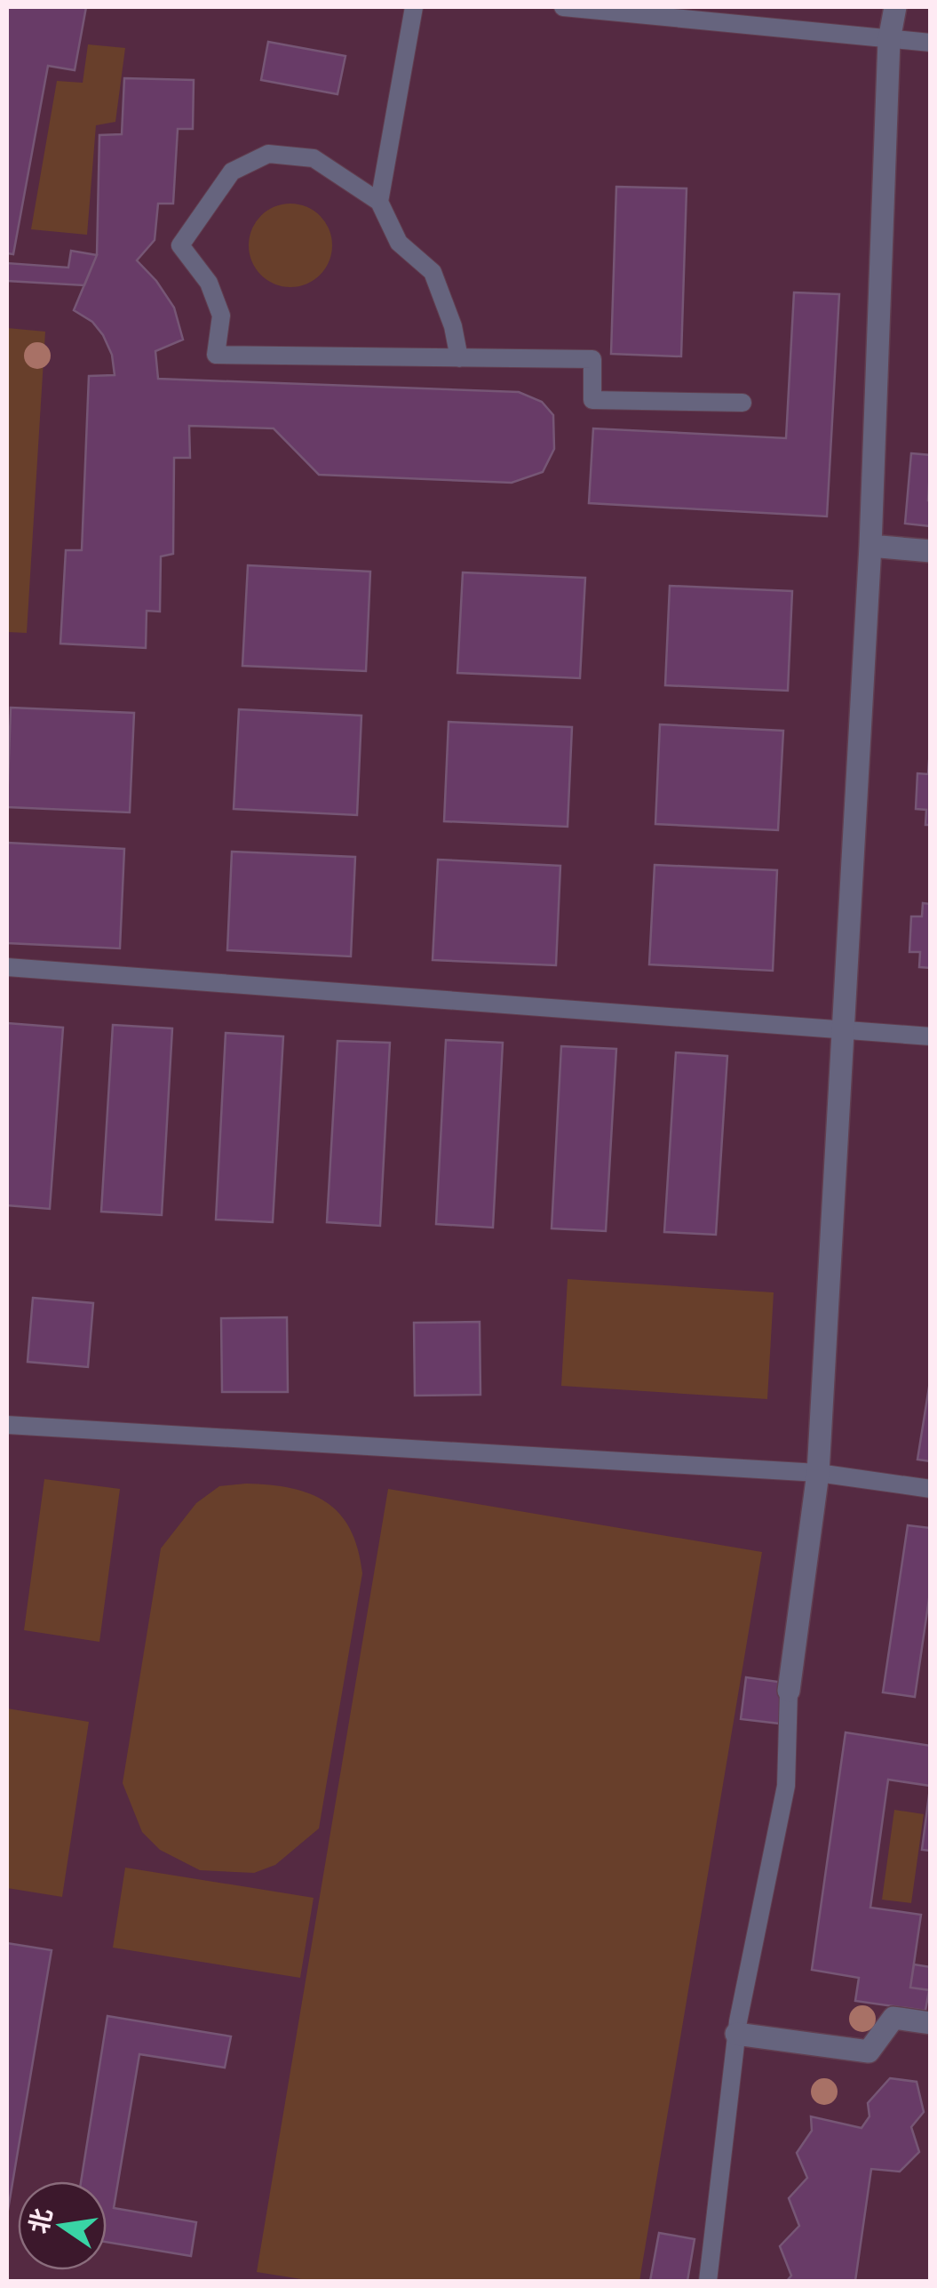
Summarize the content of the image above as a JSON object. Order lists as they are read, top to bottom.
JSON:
{
  "north": "left"
}
